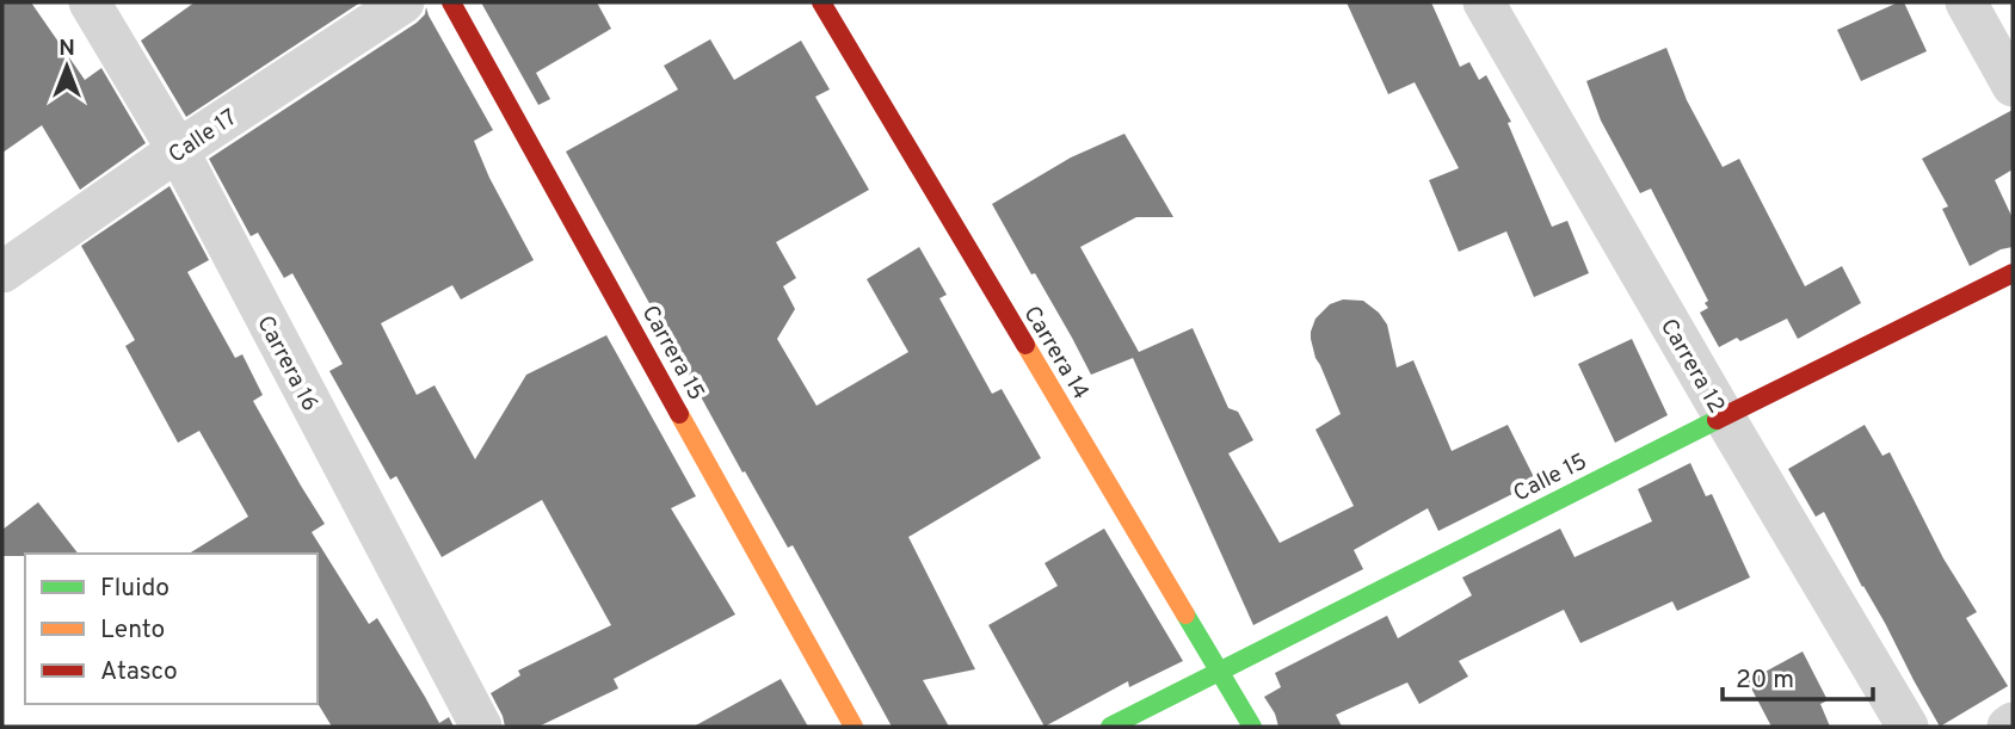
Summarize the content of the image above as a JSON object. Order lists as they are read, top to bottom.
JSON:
{
  "streets": {
    "street": [
      "Calle 17",
      "Carrera 15",
      "Carrera 14",
      "Carrera 16",
      "Carrera 12",
      "Calle 15"
    ]
  },
  "crossings": [
    ["Calle 17", "Carrera 16"],
    ["Carrera 14", "Calle 15"],
    ["Carrera 12", "Calle 15"]
  ],
  "legend": ["Fluido", "Lento", "Atasco"],
  "scale_bar": "20 m",
  "north": "top"
}
